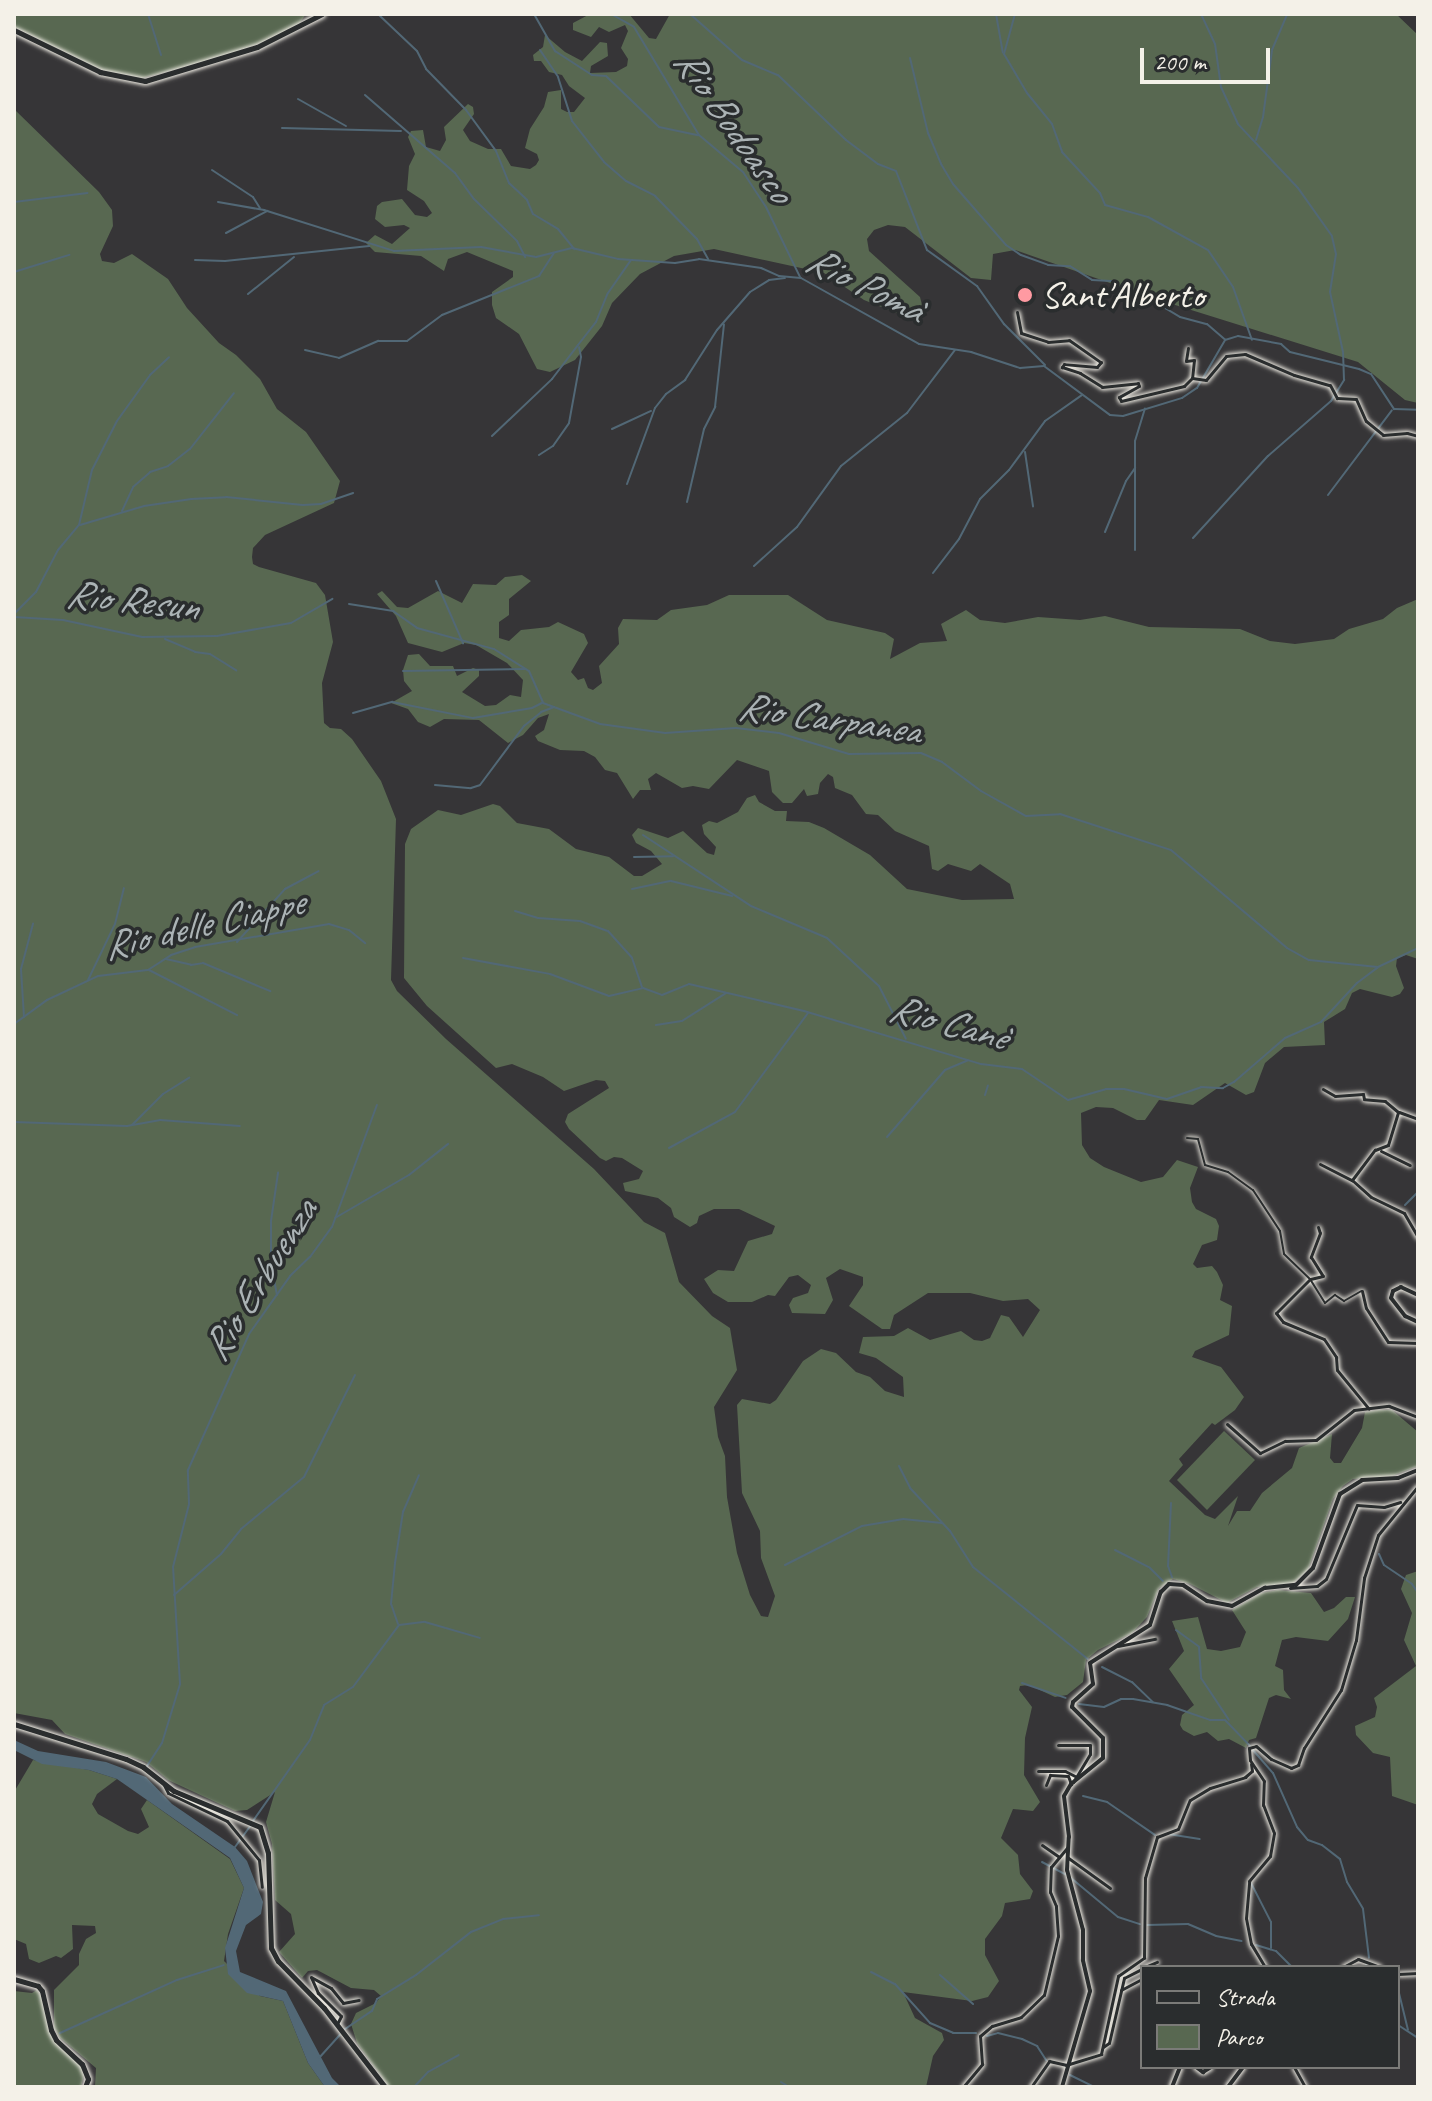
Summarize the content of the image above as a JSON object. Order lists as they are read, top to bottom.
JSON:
{
  "water": [
    "Rio Bodoasco",
    "Rio Pomà",
    "Rio Resun",
    "Rio Carpanea",
    "Rio delle Ciappe",
    "Rio Canè",
    "Rio Erbuenza"
  ],
  "places": ["Sant'Alberto"],
  "legend": ["Strada", "Parco"],
  "scale_bar": "200 m"
}
